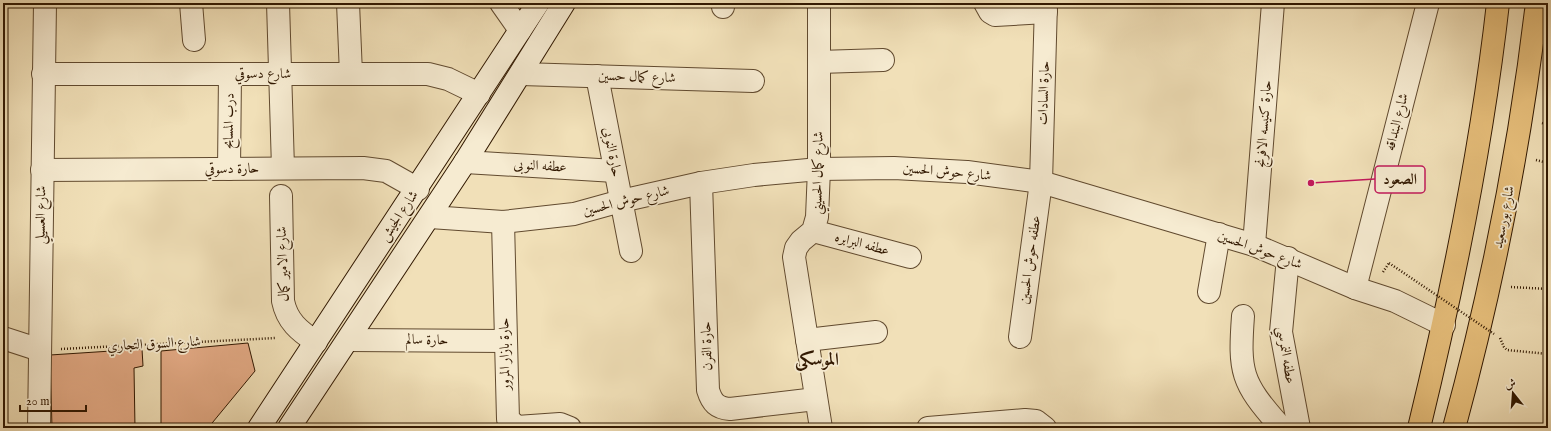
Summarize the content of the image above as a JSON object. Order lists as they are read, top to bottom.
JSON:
{
  "streets": {
    "main road": ["شارع بورسعيد"],
    "street": [
      "شارع دسوقي",
      "شارع كمال حسين",
      "حارة السادات",
      "درب المسابح",
      "شارع البنداقه",
      "حارة كنيسه الافرنج",
      "حارة النوبى",
      "عطفه النوبى",
      "حارة دسوقي",
      "شارع حوش الحسين",
      "شارع كمال الحسيني",
      "شارع العسيلي",
      "شارع الجيش",
      "عطفه البرابره",
      "عطفه حوش الحسين",
      "شارع الامير كمال",
      "حارة سالم",
      "حارة الفرن",
      "حارة بازار المرور",
      "عطفه النمرسي"
    ],
    "path": ["شارع السوق التجاري"]
  },
  "crossings": [
    ["شارع دسوقي", "درب المسابح"],
    ["شارع دسوقي", "شارع العسيلي"],
    ["شارع دسوقي", "شارع الجيش"],
    ["شارع كمال حسين", "حارة النوبى"],
    ["شارع كمال حسين", "شارع الجيش"],
    ["حارة السادات", "شارع حوش الحسين"],
    ["حارة السادات", "عطفه حوش الحسين"],
    ["درب المسابح", "حارة دسوقي"],
    ["شارع البنداقه", "شارع حوش الحسين"],
    ["حارة كنيسه الافرنج", "شارع حوش الحسين"],
    ["حارة النوبى", "عطفه النوبى"],
    ["حارة النوبى", "شارع حوش الحسين"],
    ["عطفه النوبى", "شارع الجيش"],
    ["حارة دسوقي", "شارع العسيلي"],
    ["حارة دسوقي", "شارع الجيش"],
    ["شارع حوش الحسين", "شارع كمال الحسيني"],
    ["شارع حوش الحسين", "شارع الجيش"],
    ["شارع حوش الحسين", "عطفه حوش الحسين"],
    ["شارع حوش الحسين", "حارة الفرن"],
    ["شارع حوش الحسين", "حارة بازار المرور"],
    ["شارع حوش الحسين", "عطفه النمرسي"],
    ["شارع كمال الحسيني", "عطفه البرابره"],
    ["شارع كمال الحسيني", "حارة الفرن"],
    ["شارع العسيلي", "شارع السوق التجاري"],
    ["شارع الجيش", "شارع الامير كمال"],
    ["شارع الجيش", "حارة سالم"],
    ["شارع الجيش", "شارع السوق التجاري"],
    ["شارع الامير كمال", "شارع السوق التجاري"],
    ["حارة سالم", "حارة بازار المرور"]
  ],
  "districts": ["الموسكى"],
  "places": ["الصعود"],
  "scale_bar": "20 m",
  "north": "top"
}
